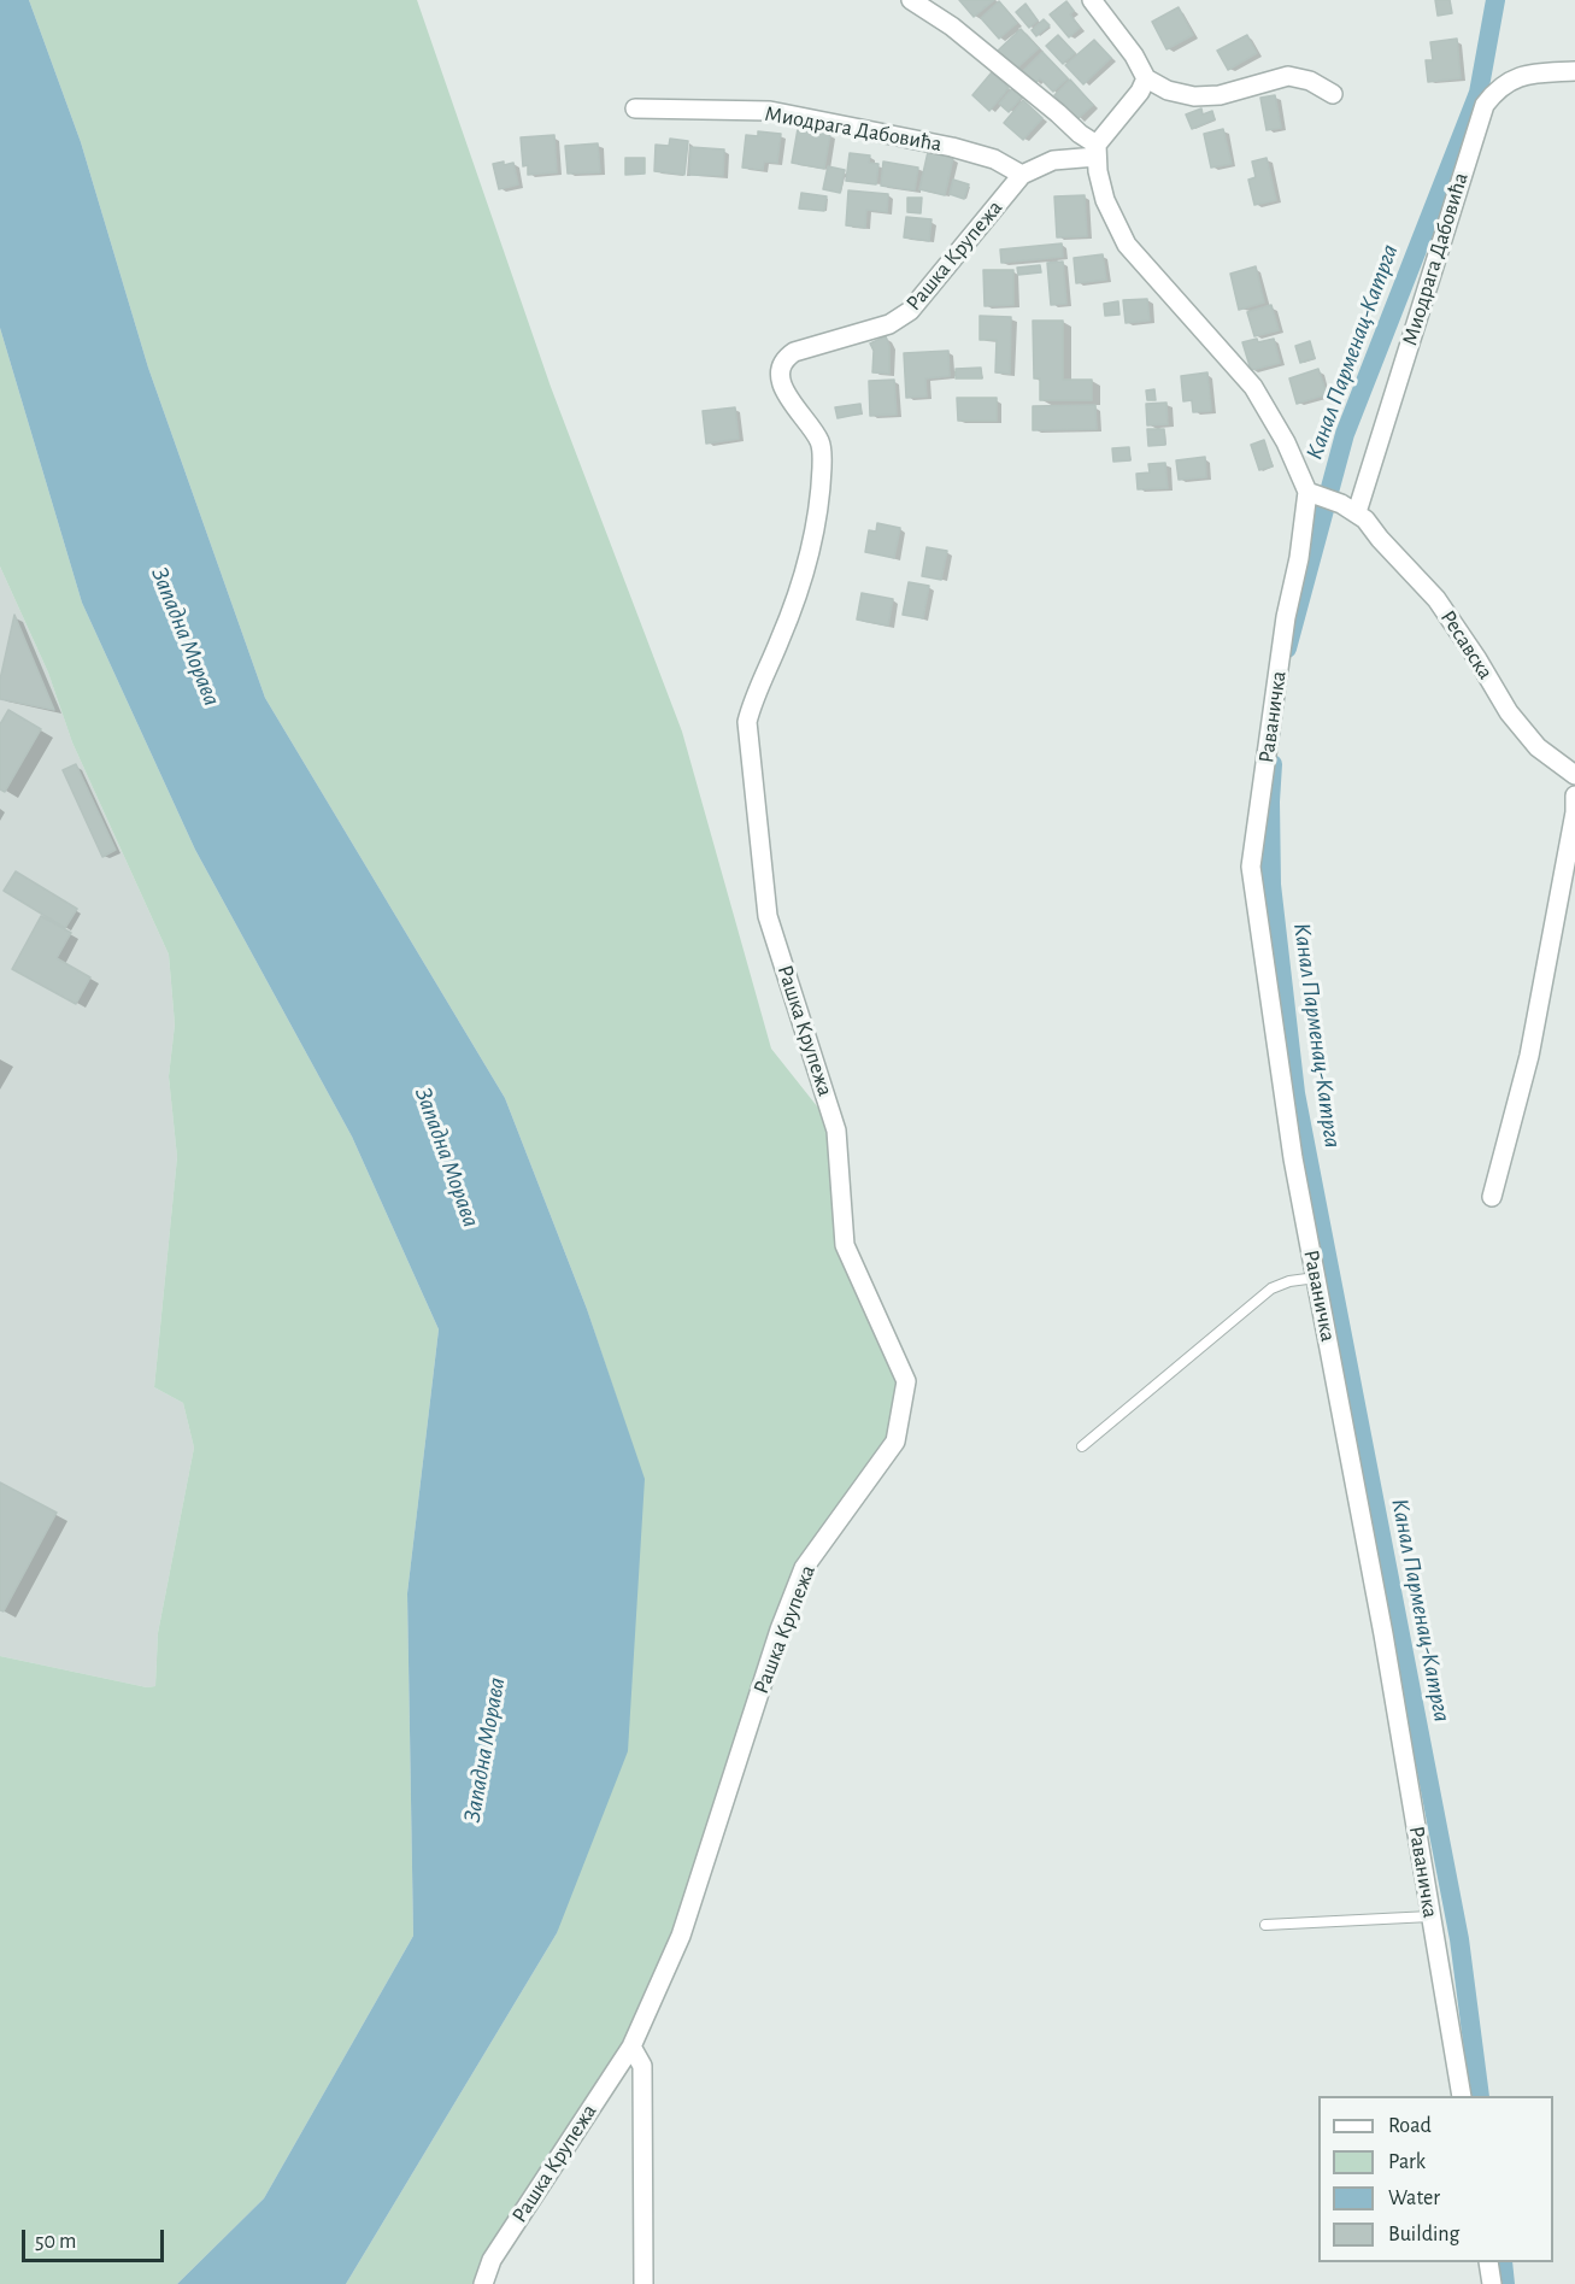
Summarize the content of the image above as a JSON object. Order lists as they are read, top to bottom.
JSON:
{
  "streets": {
    "street": [
      "Миодрага Дабовића",
      "Рашка Крупежа",
      "Ресавска",
      "Раваничка"
    ]
  },
  "crossings": [
    ["Миодрага Дабовића", "Рашка Крупежа"],
    ["Миодрага Дабовића", "Ресавска"]
  ],
  "water": ["Канал Парменац-Катрга", "Западна Морава"],
  "legend": [
    "Road",
    "Park",
    "Water",
    "Building"
  ],
  "scale_bar": "50 m"
}
